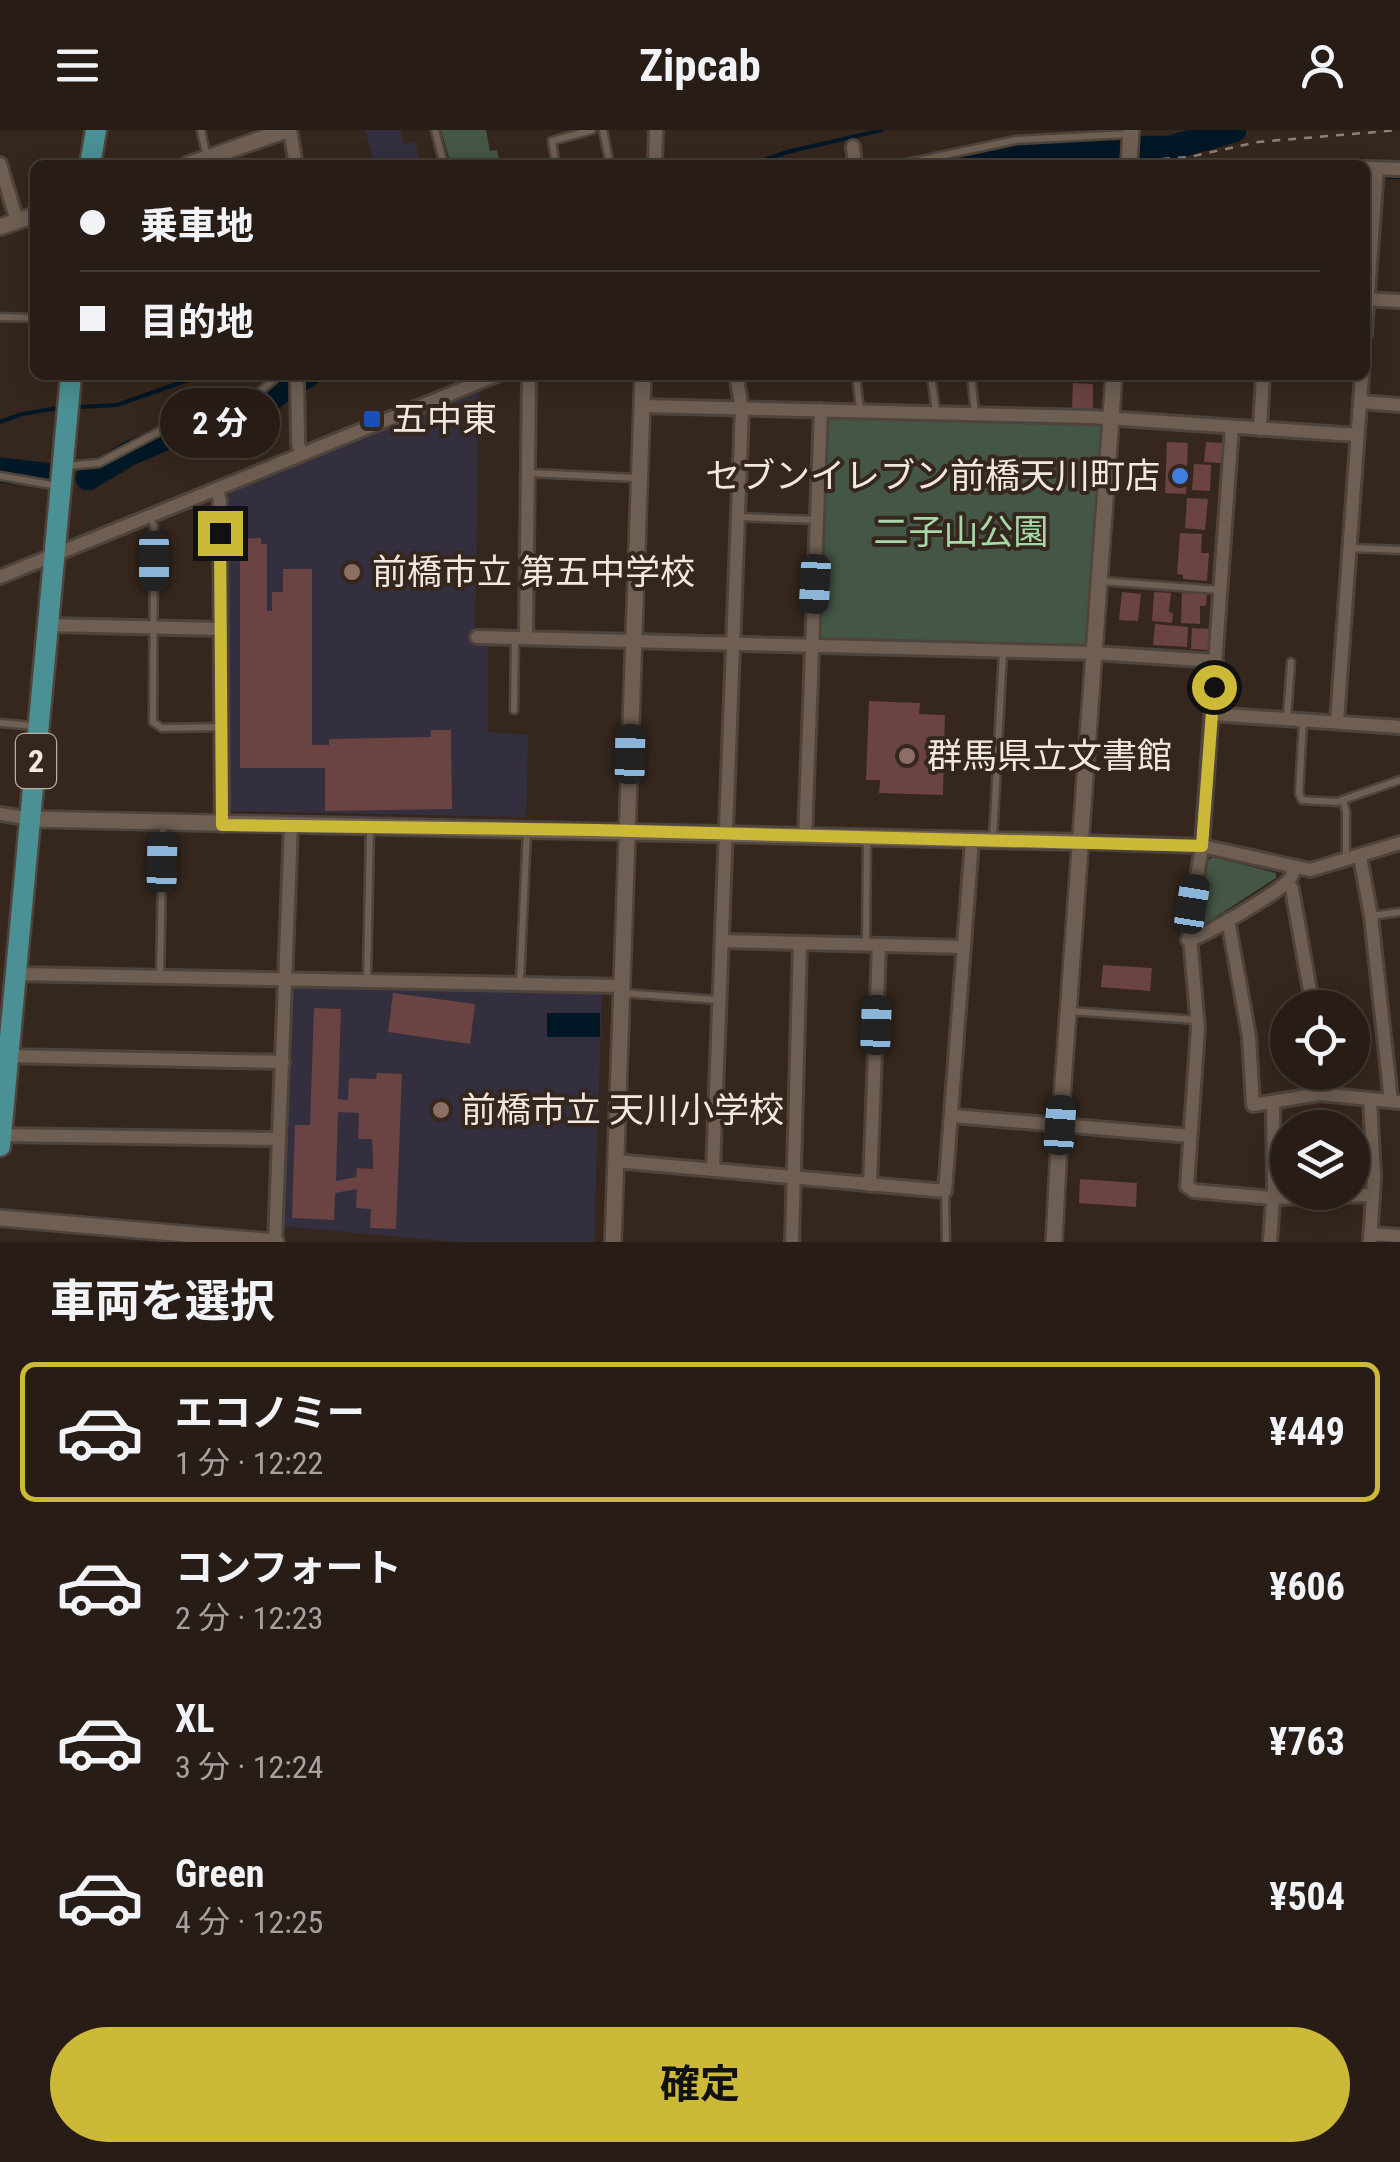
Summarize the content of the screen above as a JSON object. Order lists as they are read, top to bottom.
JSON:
{
  "streets": {
    "main road": ["2"]
  },
  "parks": ["二子山公園"],
  "places": {
    "transit": ["五中東"],
    "other": [
      "セブンイレブン前橋天川町店",
      "前橋市立 第五中学校",
      "群馬県立文書館",
      "前橋市立 天川小学校"
    ]
  },
  "page": {
    "header": "Zipcab",
    "banner": ["乗車地", "目的地"],
    "bubble": "2 分",
    "heading": "車両を選択",
    "list": [
      {
        "name": "エコノミー",
        "note": "1 分 · 12:22",
        "value": "¥449"
      },
      {
        "name": "コンフォート",
        "note": "2 分 · 12:23",
        "value": "¥606"
      },
      {
        "name": "XL",
        "note": "3 分 · 12:24",
        "value": "¥763"
      },
      {
        "name": "Green",
        "note": "4 分 · 12:25",
        "value": "¥504"
      }
    ],
    "buttons": "確定"
  }
}
